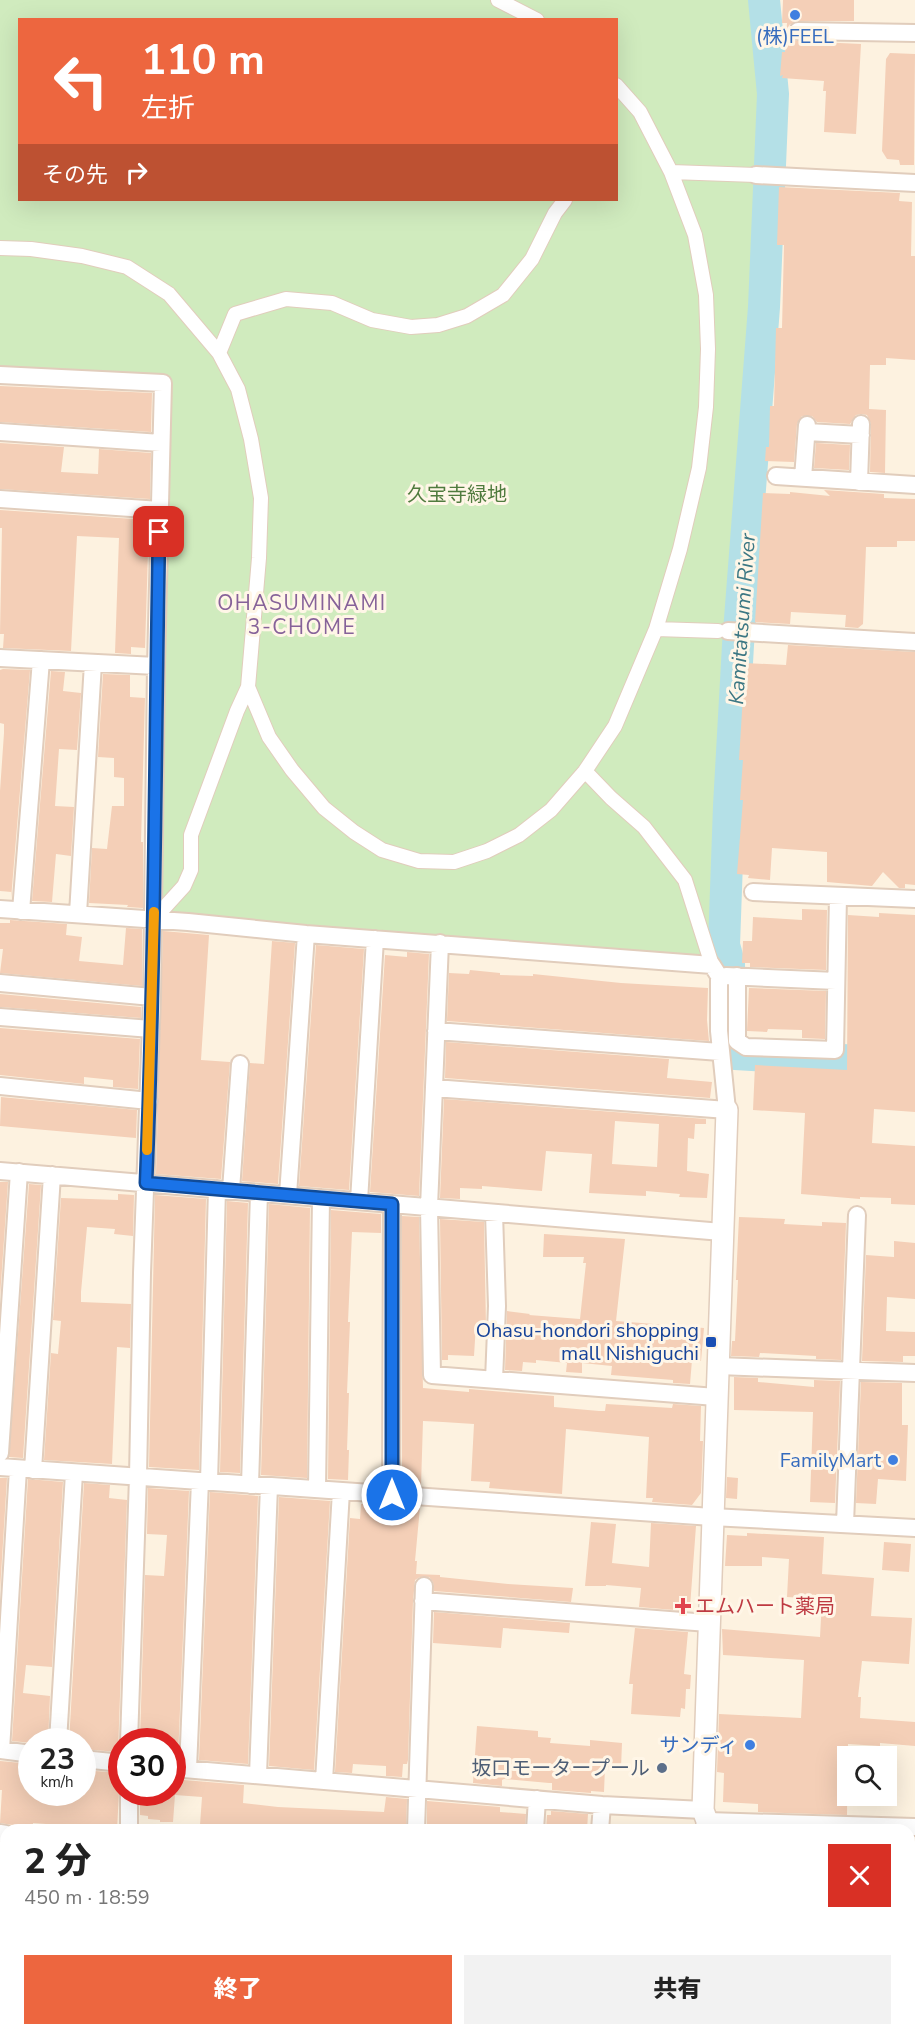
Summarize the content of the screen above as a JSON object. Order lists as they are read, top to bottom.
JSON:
{
  "districts": ["OHASUMINAMI 3-CHOME"],
  "water": ["Kamitatsumi River"],
  "parks": ["久宝寺緑地"],
  "places": {
    "other": [
      "(株)FEEL",
      "FamilyMart",
      "サンディ",
      "坂口モータープール"
    ],
    "transit": ["Ohasu-hondori shopping mall Nishiguchi"],
    "health": ["エムハート薬局"]
  },
  "page": {
    "turn": ["110 m", "左折"],
    "then": "その先",
    "speed": "23 km/h",
    "limit": "30",
    "heading": ["2 分", "450 m · 18:59"],
    "buttons": ["終了", "共有"]
  }
}
